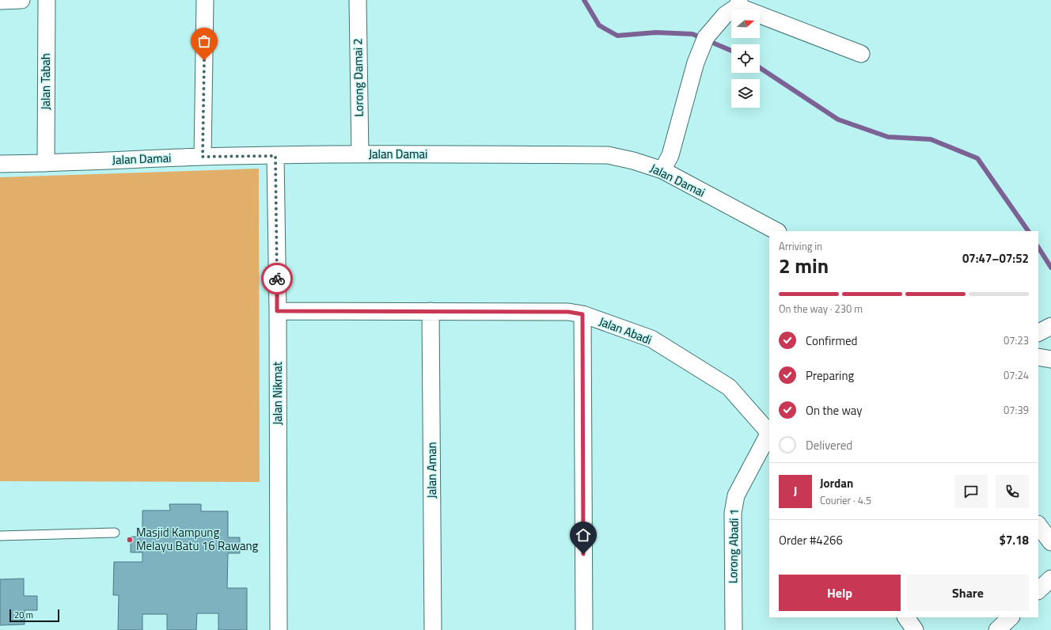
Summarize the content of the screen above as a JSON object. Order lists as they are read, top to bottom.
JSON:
{
  "streets": {
    "street": [
      "Lorong Damai 2",
      "Jalan Tabah",
      "Jalan Damai",
      "Jalan Abadi",
      "Jalan Nikmat",
      "Jalan Aman",
      "Lorong Abadi 1"
    ]
  },
  "crossings": [
    ["Lorong Damai 2", "Jalan Damai"],
    ["Jalan Tabah", "Jalan Damai"],
    ["Jalan Damai", "Jalan Nikmat"],
    ["Jalan Abadi", "Jalan Nikmat"],
    ["Jalan Abadi", "Jalan Aman"]
  ],
  "places": ["Masjid Kampung Melayu Batu 16 Rawang"],
  "scale_bar": "20 m",
  "north": "right",
  "page": {
    "heading": ["2 min", "Arriving in", "07:47–07:52"],
    "panel": [
      "Jordan",
      "Courier · 4.5",
      "Order #4266",
      "$7.18"
    ],
    "bar": "On the way · 230 m",
    "list": [
      ["Confirmed", "07:23"],
      ["Preparing", "07:24"],
      ["On the way", "07:39"],
      "Delivered"
    ],
    "round": "J",
    "buttons": ["Help", "Share"],
    "scale": "20 m"
  }
}
